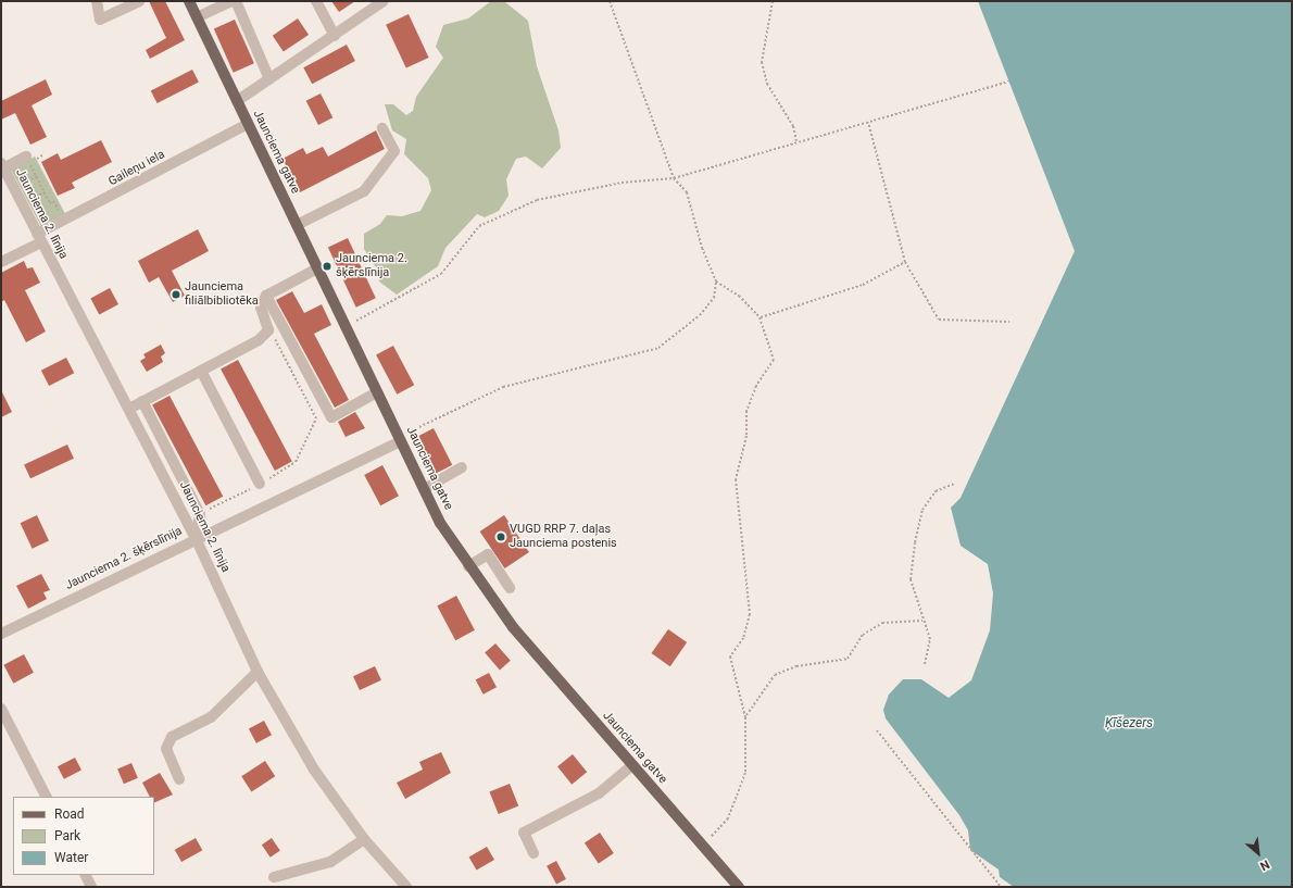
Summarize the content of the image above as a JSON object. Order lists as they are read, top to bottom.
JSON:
{
  "streets": {
    "main road": ["Jaunciema gatve"],
    "street": ["Gaileņu iela", "Jaunciema 2. līnija", "Jaunciema 2. šķērslīnija"]
  },
  "crossings": [
    ["Jaunciema gatve", "Gaileņu iela"],
    ["Jaunciema gatve", "Jaunciema 2. šķērslīnija"],
    ["Gaileņu iela", "Jaunciema 2. līnija"],
    ["Jaunciema 2. līnija", "Jaunciema 2. šķērslīnija"]
  ],
  "water": ["Ķīšezers"],
  "places": ["Jaunciema 2. šķērslīnija", "Jaunciema filiālbibliotēka", "VUGD RRP 7. daļas Jaunciema postenis"],
  "legend": ["Road", "Park", "Water"],
  "north": "bottom right"
}
